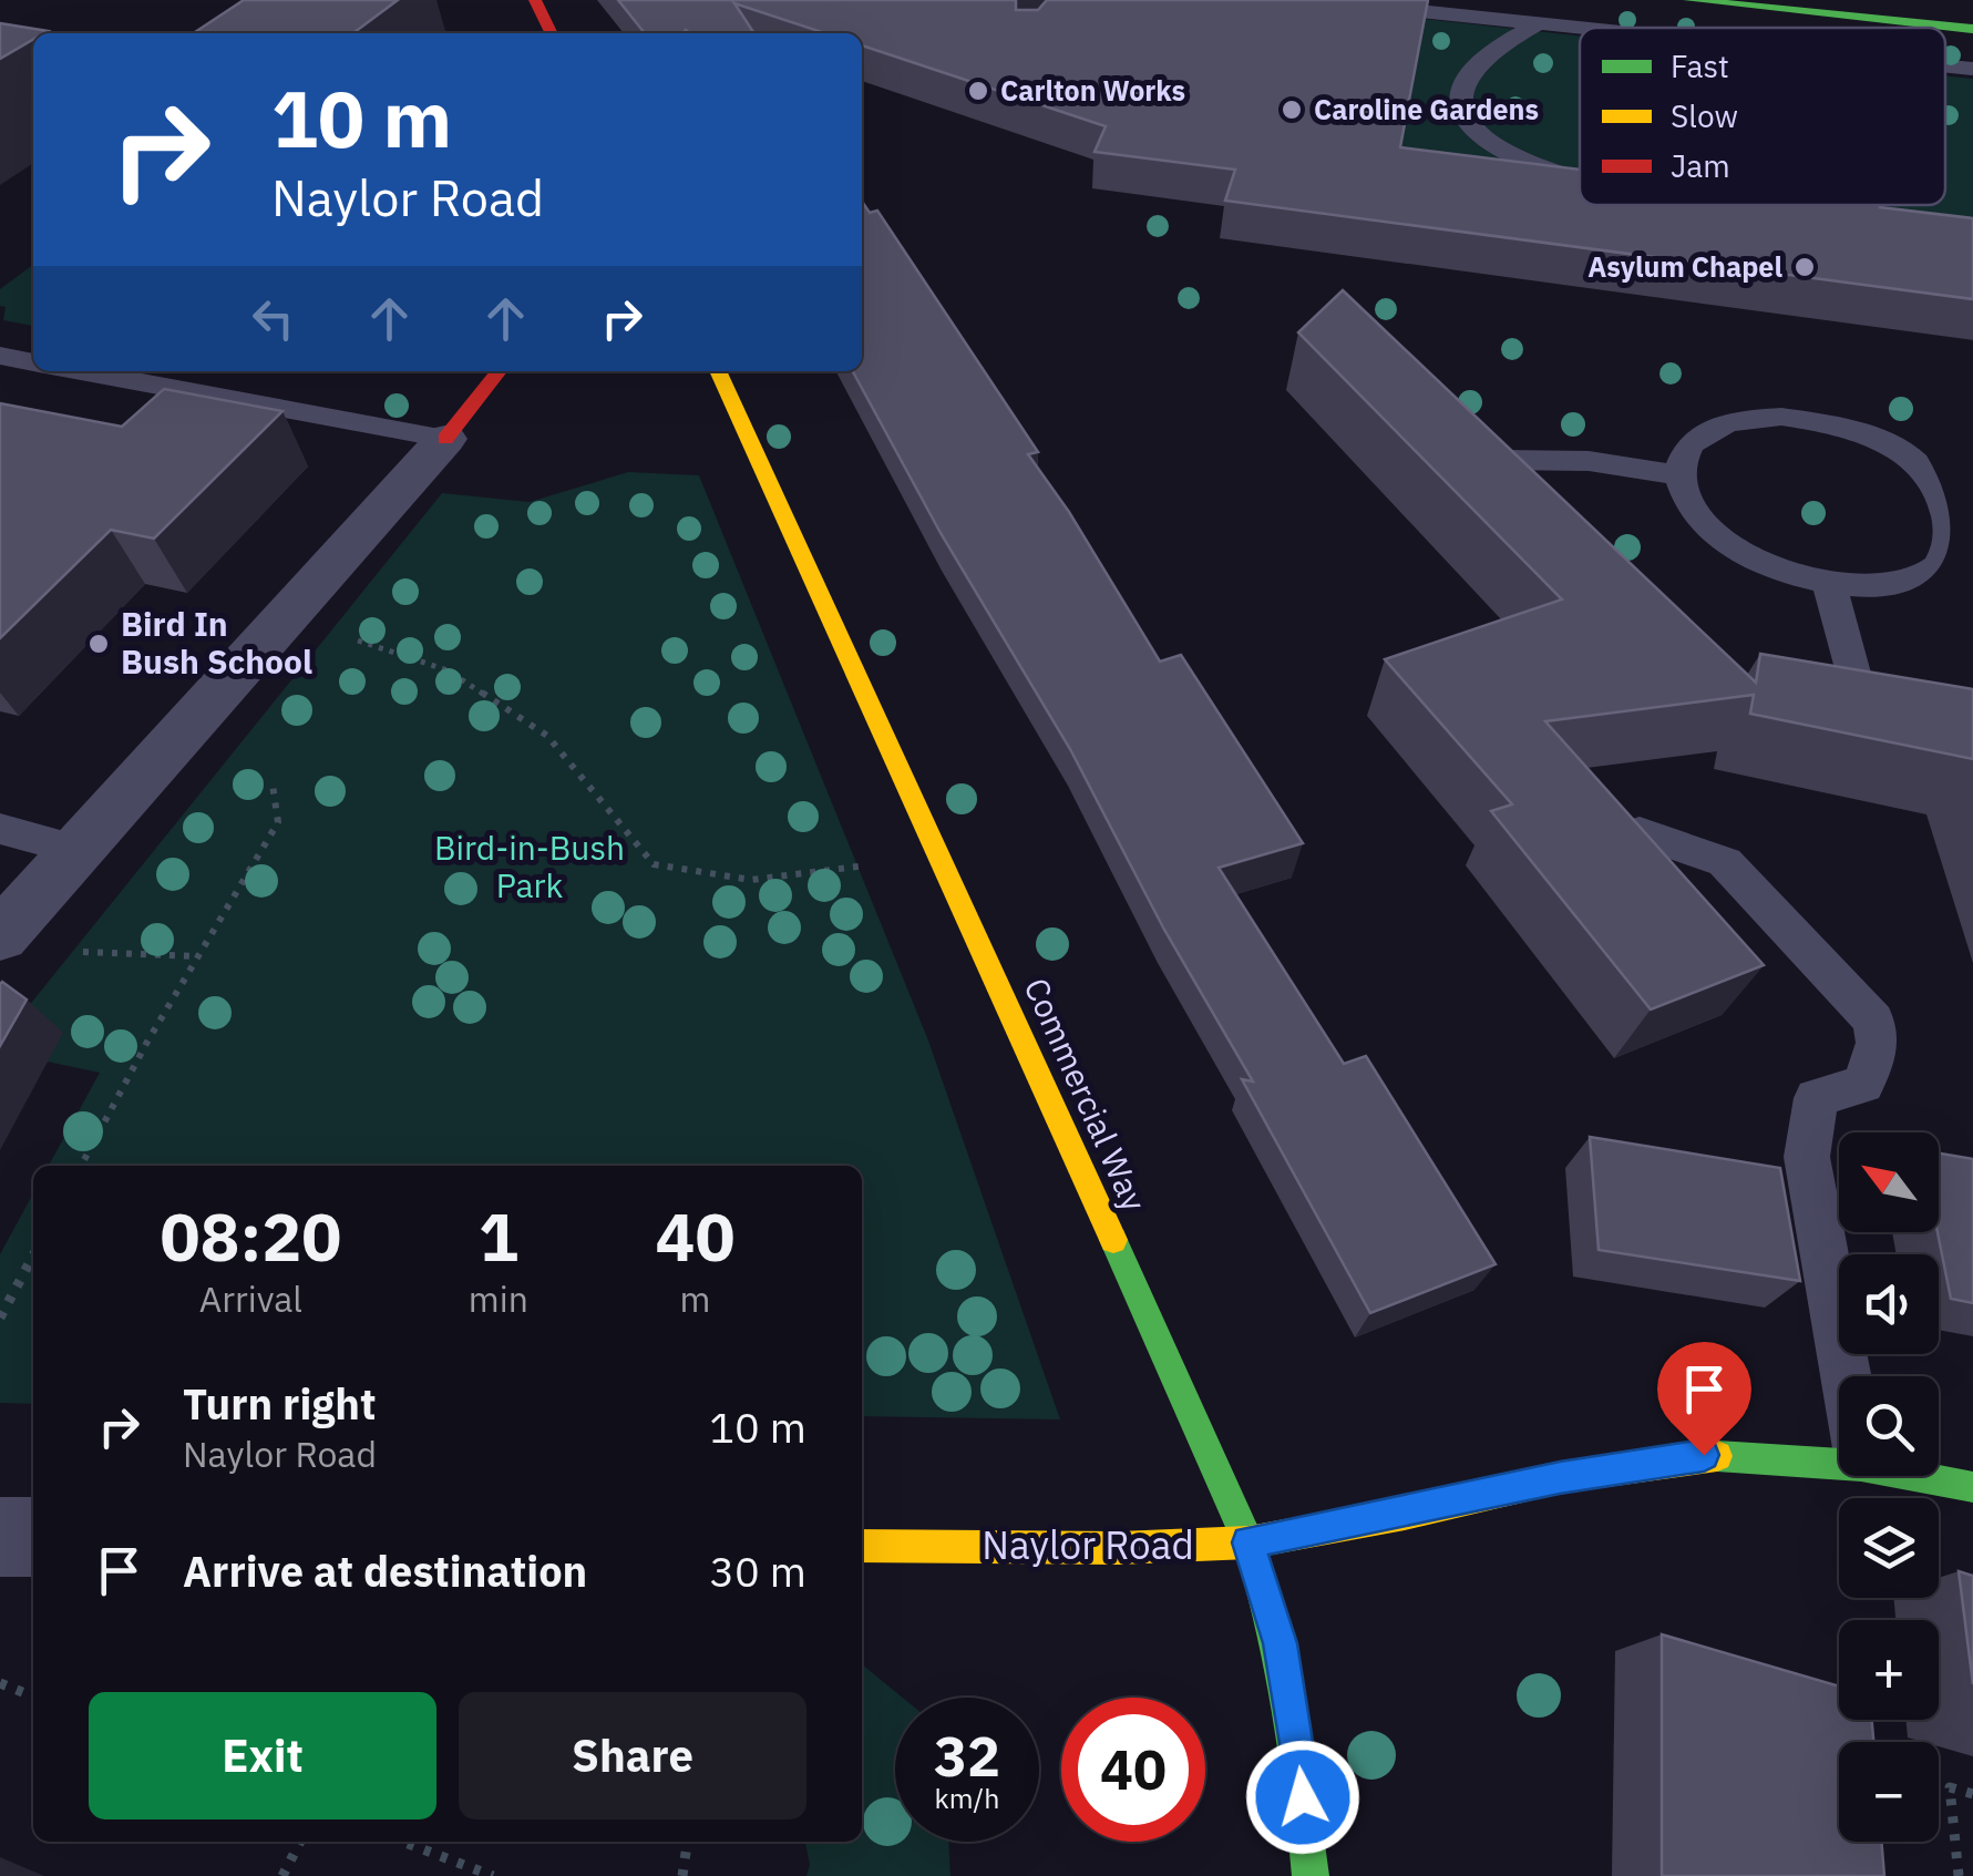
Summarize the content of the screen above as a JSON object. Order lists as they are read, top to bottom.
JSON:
{
  "streets": {
    "street": ["Commercial Way", "Naylor Road"]
  },
  "crossings": [
    ["Commercial Way", "Naylor Road"]
  ],
  "parks": ["Bird-in-Bush Park"],
  "places": [
    "Carlton Works",
    "Caroline Gardens",
    "Asylum Chapel",
    "Bird In Bush School"
  ],
  "legend": ["Fast", "Slow", "Jam"],
  "north": "top left",
  "page": {
    "turn": ["10 m", "Naylor Road"],
    "map_buttons": ["+", "−"],
    "eta": [
      "08:20",
      "Arrival",
      "1",
      "min",
      "40",
      "m"
    ],
    "list": [
      {
        "name": "Turn right",
        "note": "Naylor Road",
        "value": "10 m"
      },
      {
        "name": "Arrive at destination",
        "value": "30 m"
      }
    ],
    "buttons": ["Exit", "Share"],
    "speed": "32 km/h",
    "limit": "40"
  }
}
